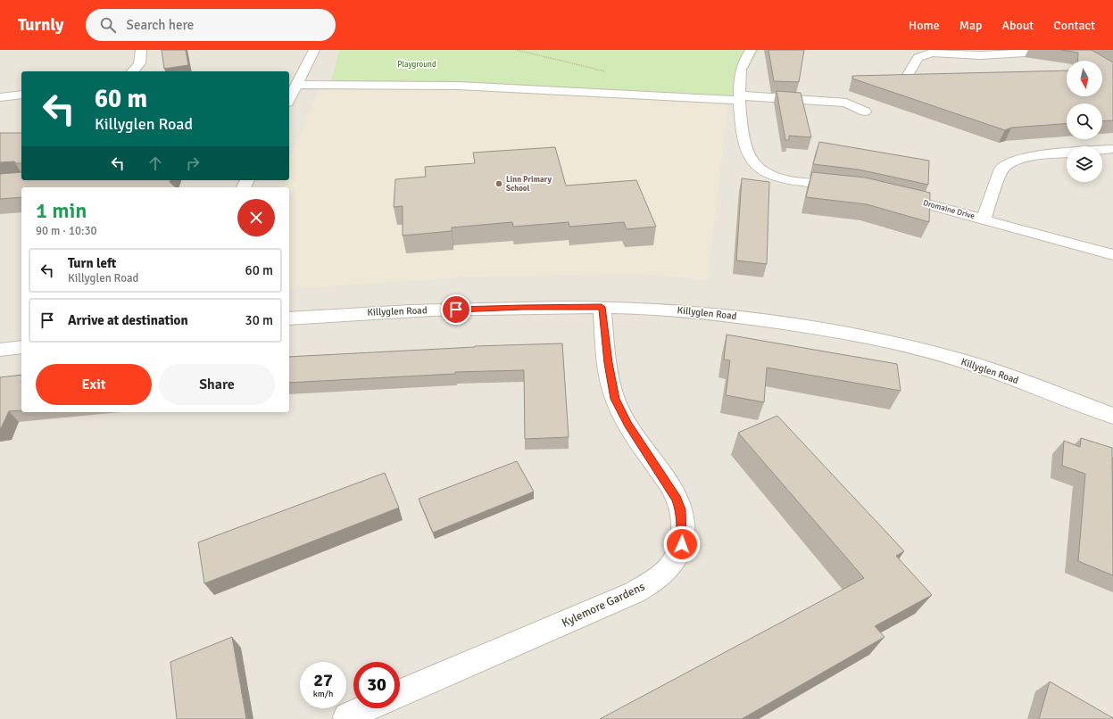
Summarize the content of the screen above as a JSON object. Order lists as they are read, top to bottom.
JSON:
{
  "streets": {
    "street": ["Dromaine Drive", "Killyglen Road", "Kylemore Gardens"]
  },
  "crossings": [
    ["Killyglen Road", "Kylemore Gardens"]
  ],
  "parks": ["Playground"],
  "places": ["Linn Primary School"],
  "north": "bottom",
  "page": {
    "header": "Turnly",
    "search": "Search here",
    "nav": [
      "Home",
      "Map",
      "About",
      "Contact"
    ],
    "turn": ["60 m", "Killyglen Road"],
    "heading": ["1 min", "90 m · 10:30"],
    "list": [
      {
        "name": "Turn left",
        "note": "Killyglen Road",
        "value": "60 m"
      },
      {
        "name": "Arrive at destination",
        "value": "30 m"
      }
    ],
    "buttons": ["Exit", "Share"],
    "speed": "27 km/h",
    "limit": "30"
  }
}
